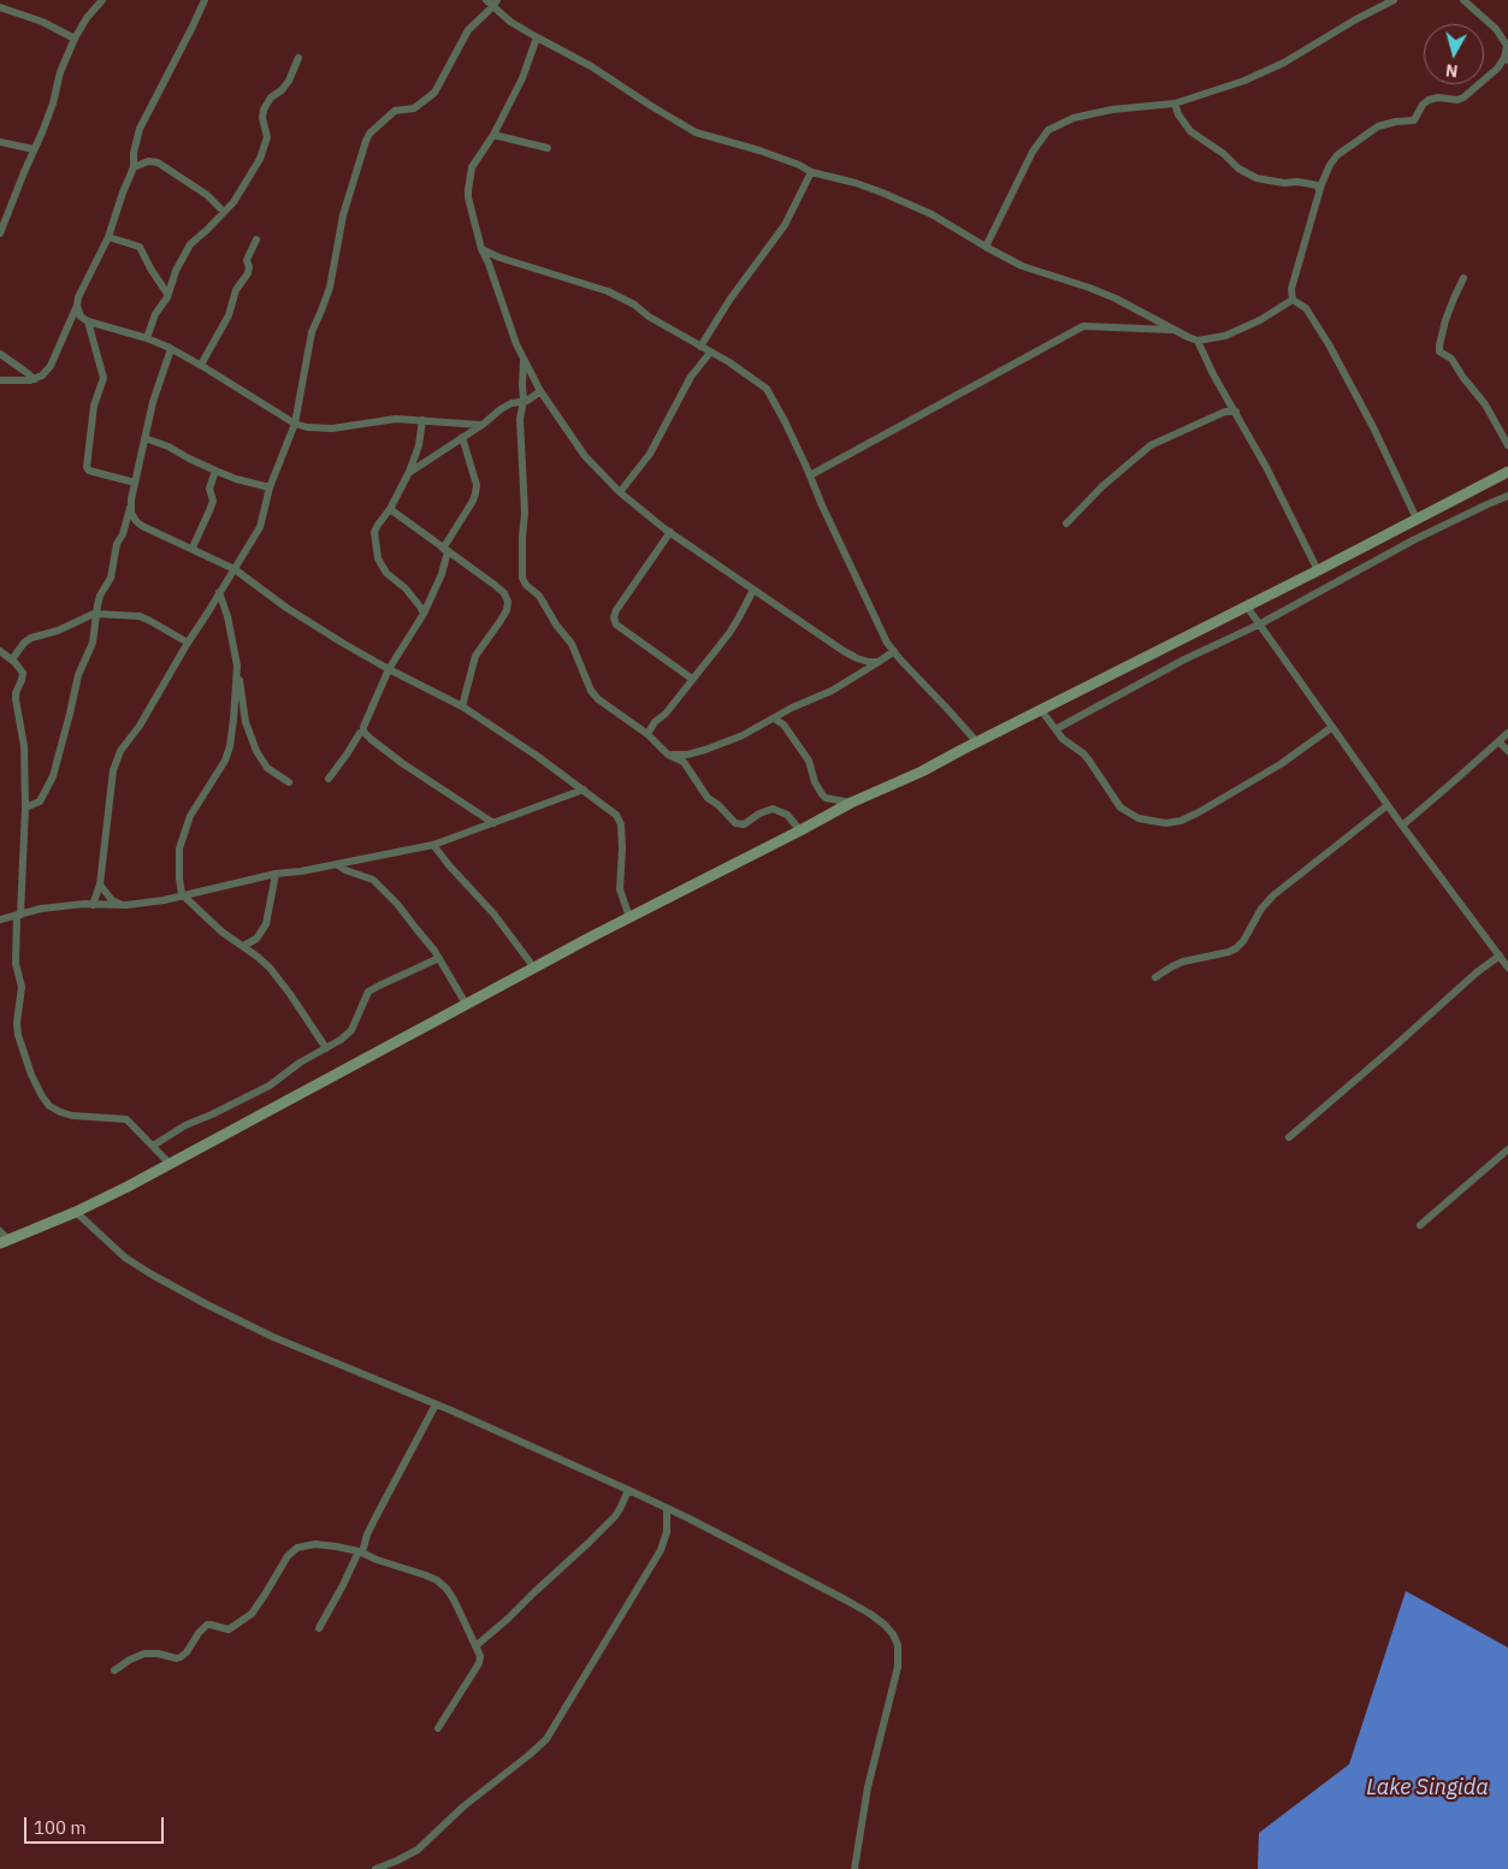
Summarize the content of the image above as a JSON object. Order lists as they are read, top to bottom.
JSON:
{
  "water": ["Lake Singida"],
  "scale_bar": "100 m",
  "north": "bottom"
}
